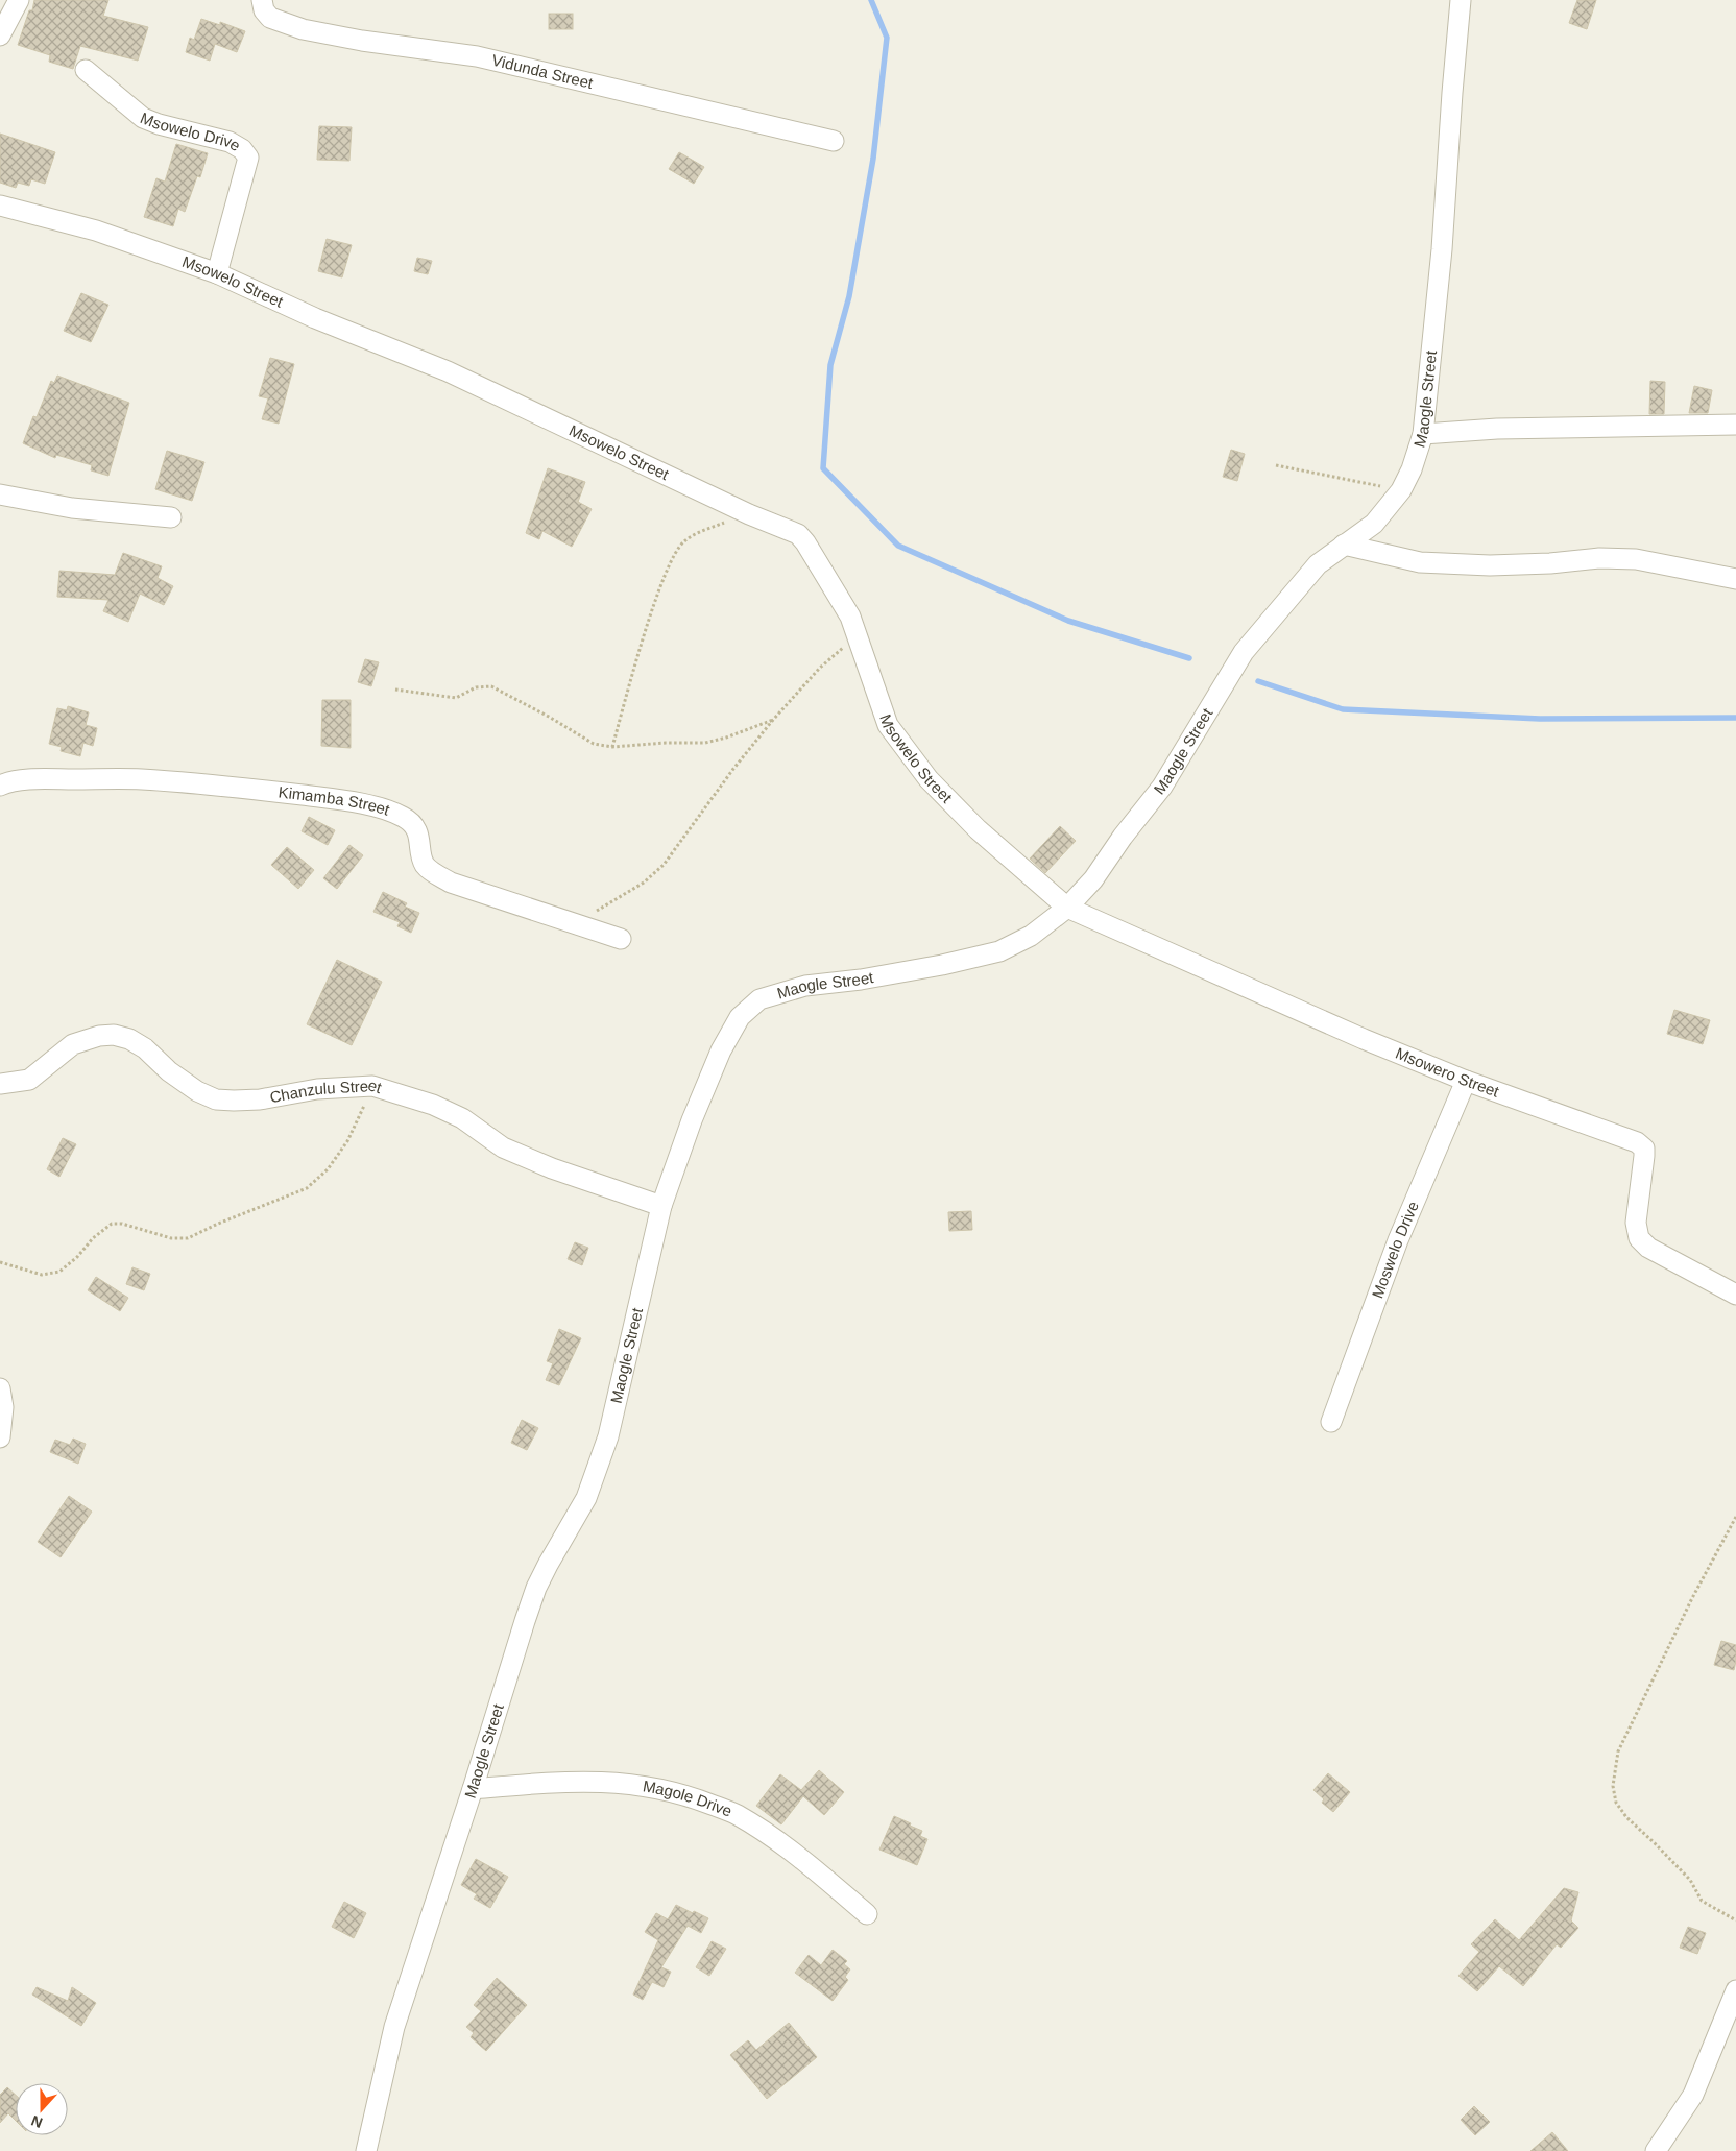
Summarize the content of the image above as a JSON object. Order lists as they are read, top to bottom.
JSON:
{
  "streets": {
    "street": [
      "Vidunda Street",
      "Msowelo Drive",
      "Msowelo Street",
      "Maogle Street",
      "Kimamba Street",
      "Msowero Street",
      "Chanzulu Street",
      "Moswelo Drive",
      "Magole Drive"
    ]
  },
  "crossings": [
    ["Msowelo Drive", "Msowelo Street"],
    ["Msowelo Street", "Maogle Street"],
    ["Msowelo Street", "Msowero Street"],
    ["Maogle Street", "Msowero Street"],
    ["Maogle Street", "Chanzulu Street"],
    ["Maogle Street", "Magole Drive"],
    ["Msowero Street", "Moswelo Drive"]
  ],
  "north": "bottom"
}
